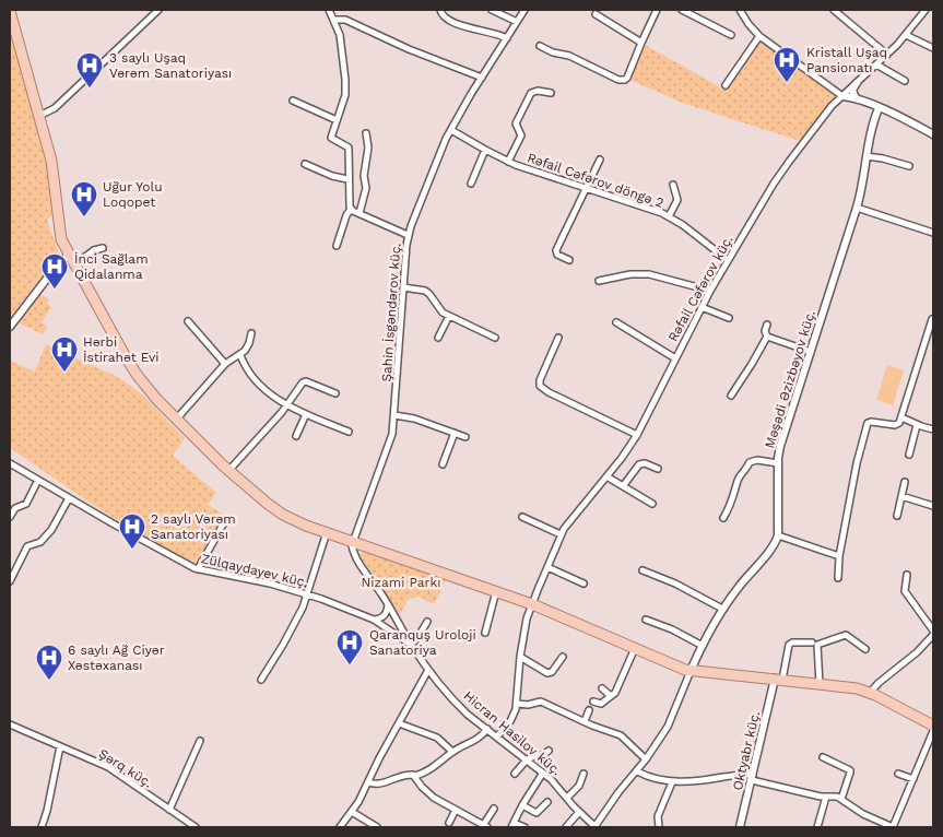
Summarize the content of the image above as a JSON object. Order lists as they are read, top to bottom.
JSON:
{
  "streets": {
    "street": [
      "Rəfail Cəfərov döngə 2",
      "Rəfail Cəfərov küç.",
      "Şahin İsgəndərov küç.",
      "Məşədi Əzizbəyov küç.",
      "Zülqaydayev küç.",
      "Hicran Hasilov küç.",
      "Oktyabr küç.",
      "Şərq küç."
    ]
  },
  "crossings": [
    ["Rəfail Cəfərov döngə 2", "Rəfail Cəfərov küç."],
    ["Rəfail Cəfərov döngə 2", "Şahin İsgəndərov küç."],
    ["Şahin İsgəndərov küç.", "Hicran Hasilov küç."],
    ["Zülqaydayev küç.", "Hicran Hasilov küç."]
  ],
  "parks": ["Nizami Parkı"],
  "places": {
    "hospital": [
      "Kristall Uşaq Pansionatı",
      "3 saylı Uşaq Vərəm Sanatoriyası",
      "Uğur Yolu Loqopet",
      "İnci Sağlam Qidalanma",
      "Hərbi İstirahət Evi",
      "2 saylı Vərəm Sanatoriyası",
      "Qaranquş Uroloji Sanatoriya",
      "6 saylı Ağ Ciyər Xəstəxanası"
    ]
  }
}
